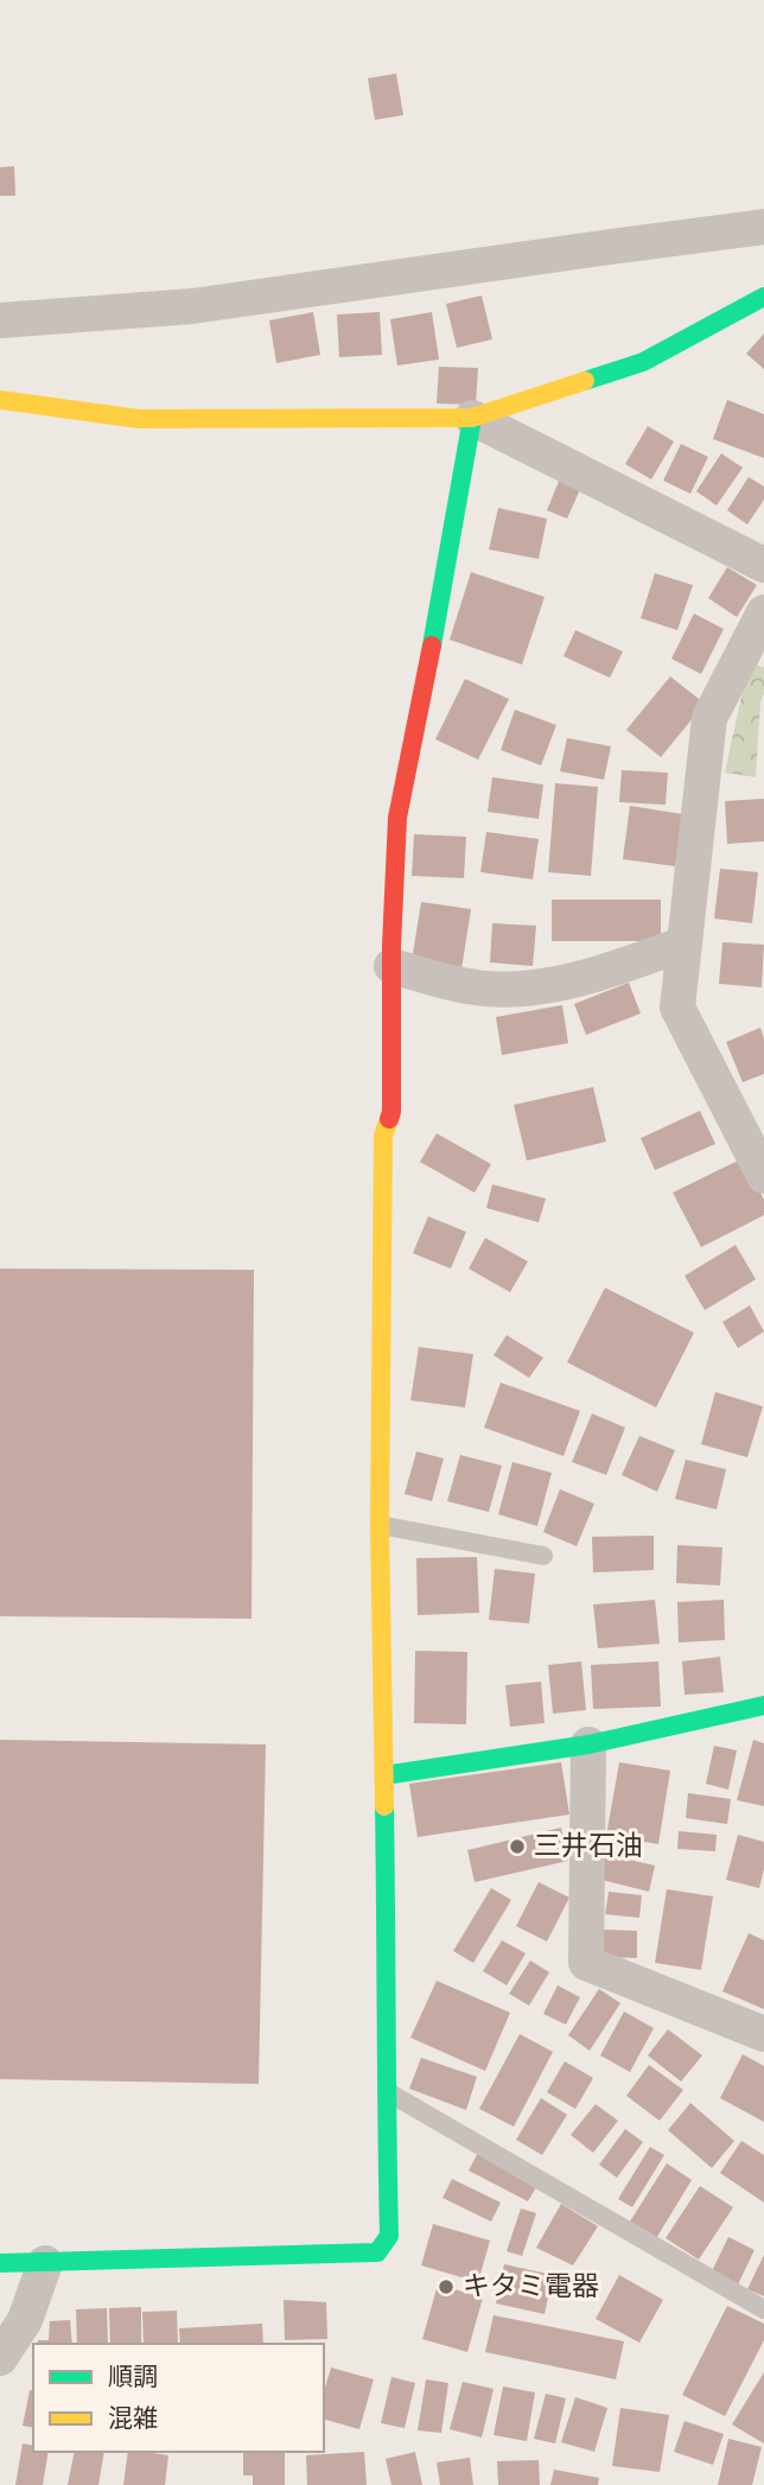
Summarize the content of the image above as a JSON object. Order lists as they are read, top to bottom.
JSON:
{
  "places": ["三井石油", "キタミ電器"],
  "legend": ["順調", "混雑"]
}
